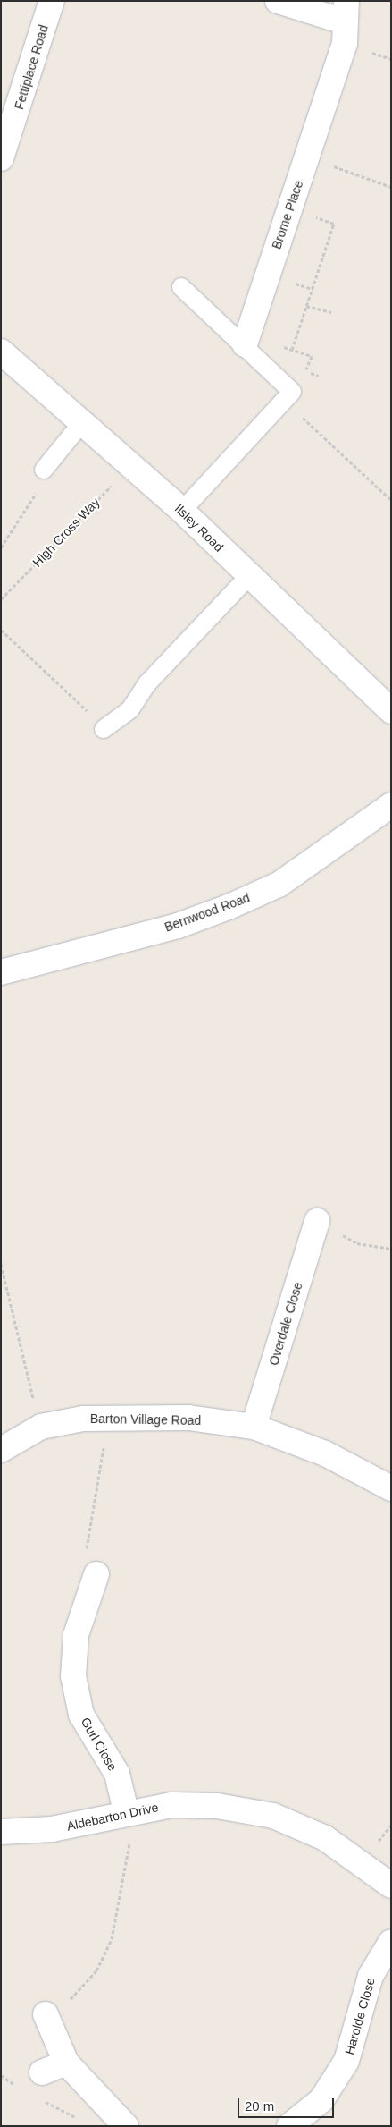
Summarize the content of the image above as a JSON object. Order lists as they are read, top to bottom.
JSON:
{
  "streets": {
    "street": [
      "Fettiplace Road",
      "Brome Place",
      "Ilsley Road",
      "Bernwood Road",
      "Overdale Close",
      "Barton Village Road",
      "Gurl Close",
      "Aldebarton Drive",
      "Harolde Close"
    ],
    "path": ["High Cross Way"]
  },
  "crossings": [
    ["Ilsley Road", "High Cross Way"],
    ["Overdale Close", "Barton Village Road"],
    ["Gurl Close", "Aldebarton Drive"]
  ],
  "scale_bar": "20 m"
}
